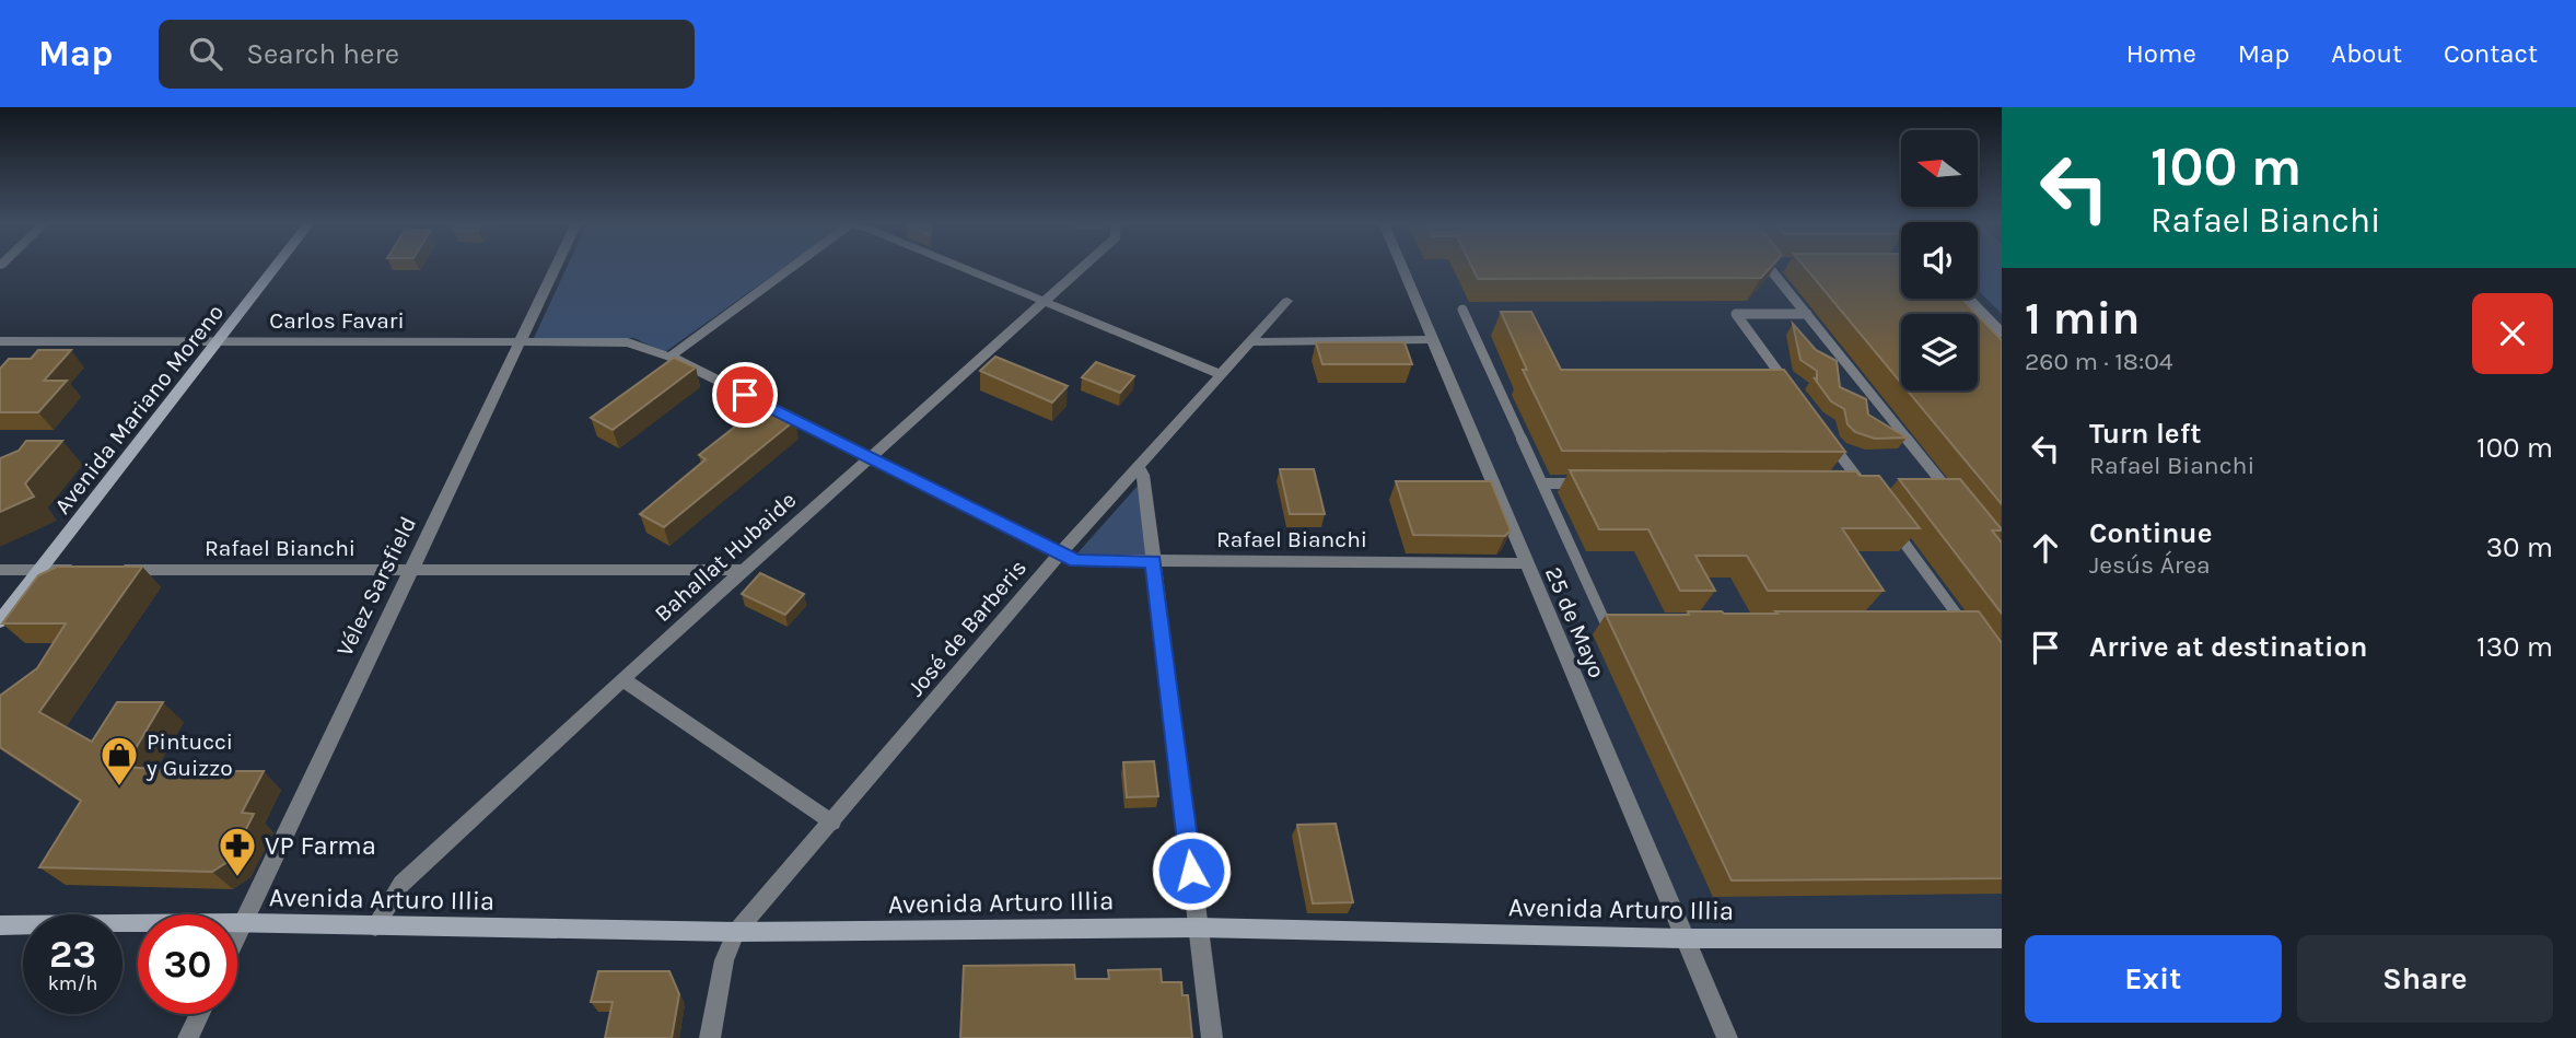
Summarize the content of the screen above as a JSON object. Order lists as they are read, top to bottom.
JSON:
{
  "streets": {
    "main road": ["Avenida Mariano Moreno", "Avenida Arturo Illia"],
    "street": [
      "Carlos Favari",
      "Rafael Bianchi",
      "Bahallat Hubaide",
      "Vélez Sarsfield",
      "25 de Mayo",
      "José de Barberis"
    ]
  },
  "crossings": [
    ["Carlos Favari", "Avenida Mariano Moreno"],
    ["Carlos Favari", "Rafael Bianchi"],
    ["Carlos Favari", "Bahallat Hubaide"],
    ["Carlos Favari", "Vélez Sarsfield"],
    ["Rafael Bianchi", "Bahallat Hubaide"],
    ["Rafael Bianchi", "Vélez Sarsfield"],
    ["Rafael Bianchi", "25 de Mayo"],
    ["Rafael Bianchi", "José de Barberis"],
    ["Bahallat Hubaide", "Avenida Arturo Illia"],
    ["Vélez Sarsfield", "Avenida Arturo Illia"],
    ["25 de Mayo", "Avenida Arturo Illia"],
    ["José de Barberis", "Avenida Arturo Illia"]
  ],
  "places": {
    "shop": ["Pintucci y Guizzo"],
    "pharmacy": ["VP Farma"]
  },
  "north": "left",
  "page": {
    "header": "Map",
    "search": "Search here",
    "nav": [
      "Home",
      "Map",
      "About",
      "Contact"
    ],
    "turn": ["100 m", "Rafael Bianchi"],
    "heading": ["1 min", "260 m · 18:04"],
    "list": [
      {
        "name": "Turn left",
        "note": "Rafael Bianchi",
        "value": "100 m"
      },
      {
        "name": "Continue",
        "note": "Jesús Área",
        "value": "30 m"
      },
      {
        "name": "Arrive at destination",
        "value": "130 m"
      }
    ],
    "speed": "23 km/h",
    "limit": "30",
    "buttons": ["Exit", "Share"]
  }
}
